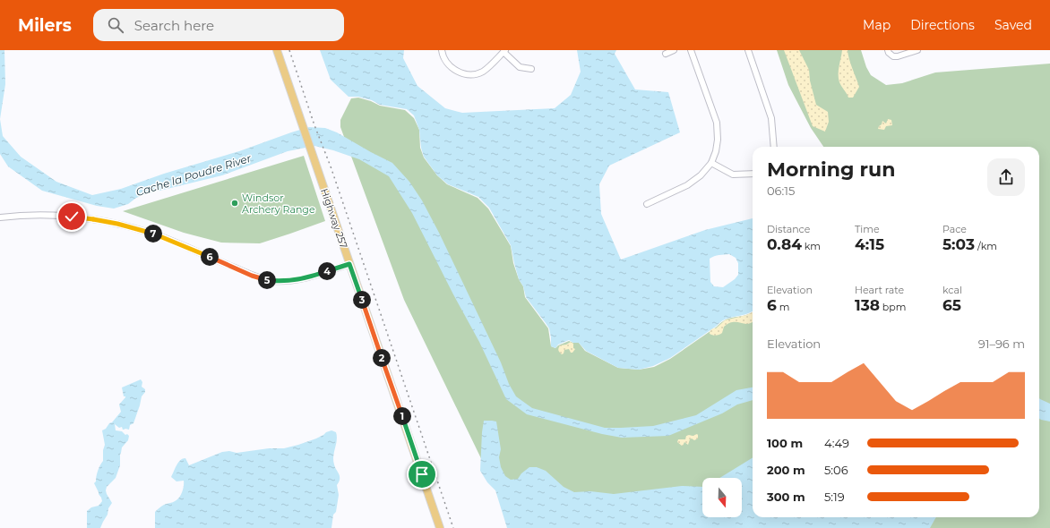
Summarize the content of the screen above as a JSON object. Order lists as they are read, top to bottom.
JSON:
{
  "streets": {
    "main road": ["Highway 257"]
  },
  "water": ["Cache la Poudre River"],
  "places": ["Windsor Archery Range"],
  "north": "bottom",
  "page": {
    "header": "Milers",
    "search": "Search here",
    "nav": ["Map", "Directions", "Saved"],
    "heading": ["Morning run", "06:15"],
    "stats": [
      ["Distance", "0.84 km"],
      ["Time", "4:15"],
      ["Pace", "5:03 /km"],
      ["Elevation", "6 m"],
      ["Heart rate", "138 bpm"],
      ["kcal", "65"]
    ],
    "pins": [
      "7",
      "6",
      "4",
      "5",
      "3",
      "2",
      "1"
    ],
    "chart": ["Elevation", "91–96 m"],
    "list": [
      {
        "name": "100 m",
        "note": "4:49"
      },
      {
        "name": "200 m",
        "note": "5:06"
      },
      {
        "name": "300 m",
        "note": "5:19"
      }
    ]
  }
}
